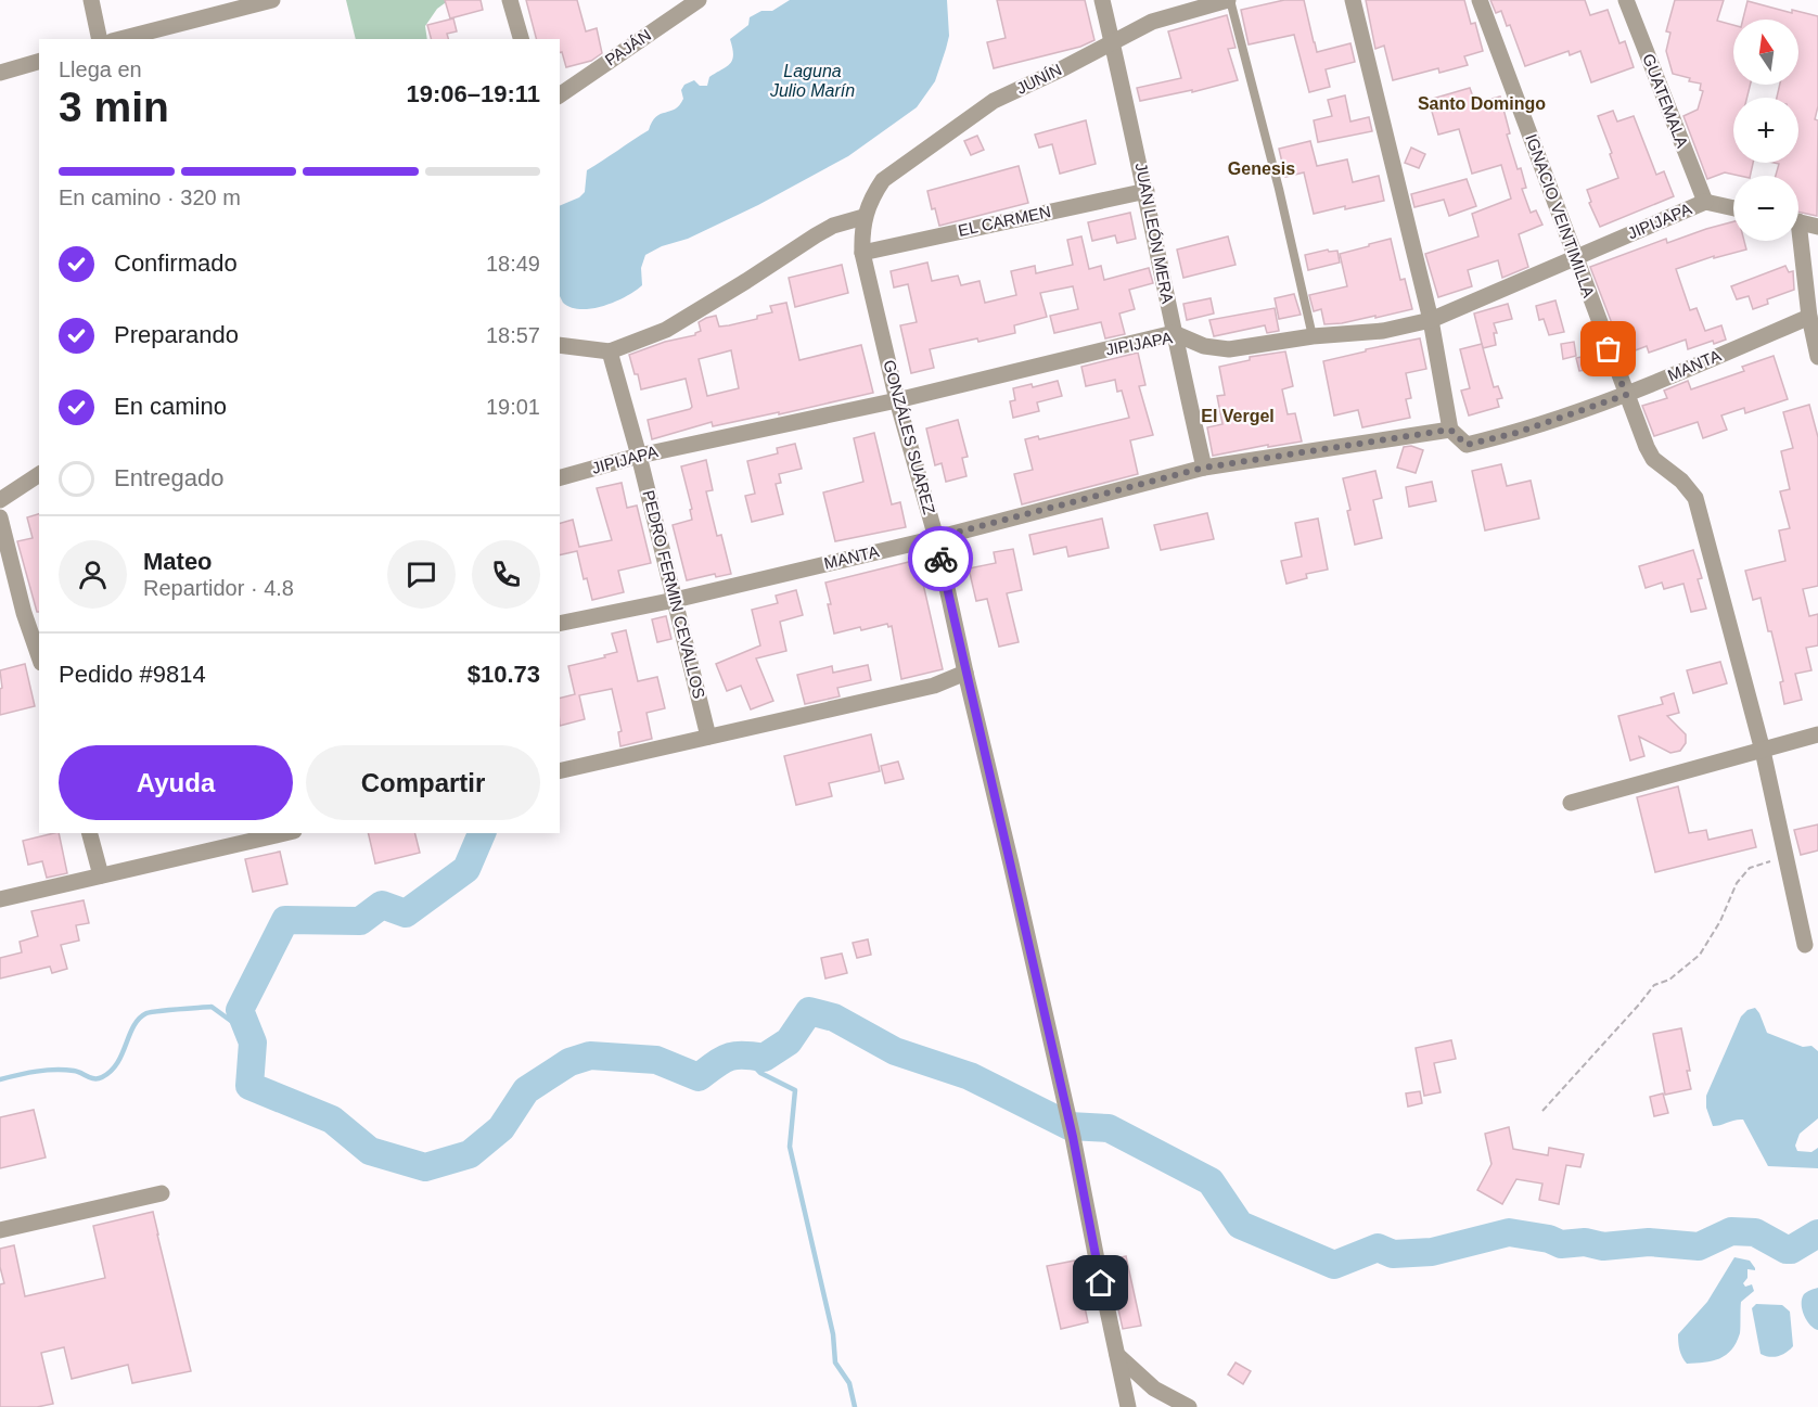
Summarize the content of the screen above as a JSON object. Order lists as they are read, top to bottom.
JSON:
{
  "streets": {
    "street": [
      "PAJÁN",
      "JUNÍN",
      "GUATEMALA",
      "IGNACIO VEINTIMILLA",
      "EL CARMEN",
      "JIPIJAPA",
      "JUAN LEÓN MERA",
      "MANTA",
      "GONZÁLES SUAREZ",
      "PEDRO FERMIN CEVALLOS"
    ]
  },
  "crossings": [
    ["JUNÍN", "JUAN LEÓN MERA"],
    ["JUNÍN", "GONZÁLES SUAREZ"],
    ["GUATEMALA", "JIPIJAPA"],
    ["IGNACIO VEINTIMILLA", "JIPIJAPA"],
    ["IGNACIO VEINTIMILLA", "MANTA"],
    ["EL CARMEN", "JUAN LEÓN MERA"],
    ["EL CARMEN", "GONZÁLES SUAREZ"],
    ["JIPIJAPA", "JUAN LEÓN MERA"],
    ["JIPIJAPA", "GONZÁLES SUAREZ"],
    ["JIPIJAPA", "PEDRO FERMIN CEVALLOS"],
    ["JUAN LEÓN MERA", "MANTA"],
    ["MANTA", "GONZÁLES SUAREZ"],
    ["MANTA", "PEDRO FERMIN CEVALLOS"]
  ],
  "districts": ["Santo Domingo", "Genesis", "El Vergel"],
  "water": ["Laguna Julio Marín"],
  "north": "top",
  "page": {
    "map_buttons": ["+", "−"],
    "heading": ["3 min", "Llega en", "19:06–19:11"],
    "panel": [
      "Mateo",
      "Repartidor · 4.8",
      "Pedido #9814",
      "$10.73"
    ],
    "bar": "En camino · 320 m",
    "list": [
      ["Confirmado", "18:49"],
      ["Preparando", "18:57"],
      ["En camino", "19:01"],
      "Entregado"
    ],
    "buttons": ["Ayuda", "Compartir"]
  }
}
